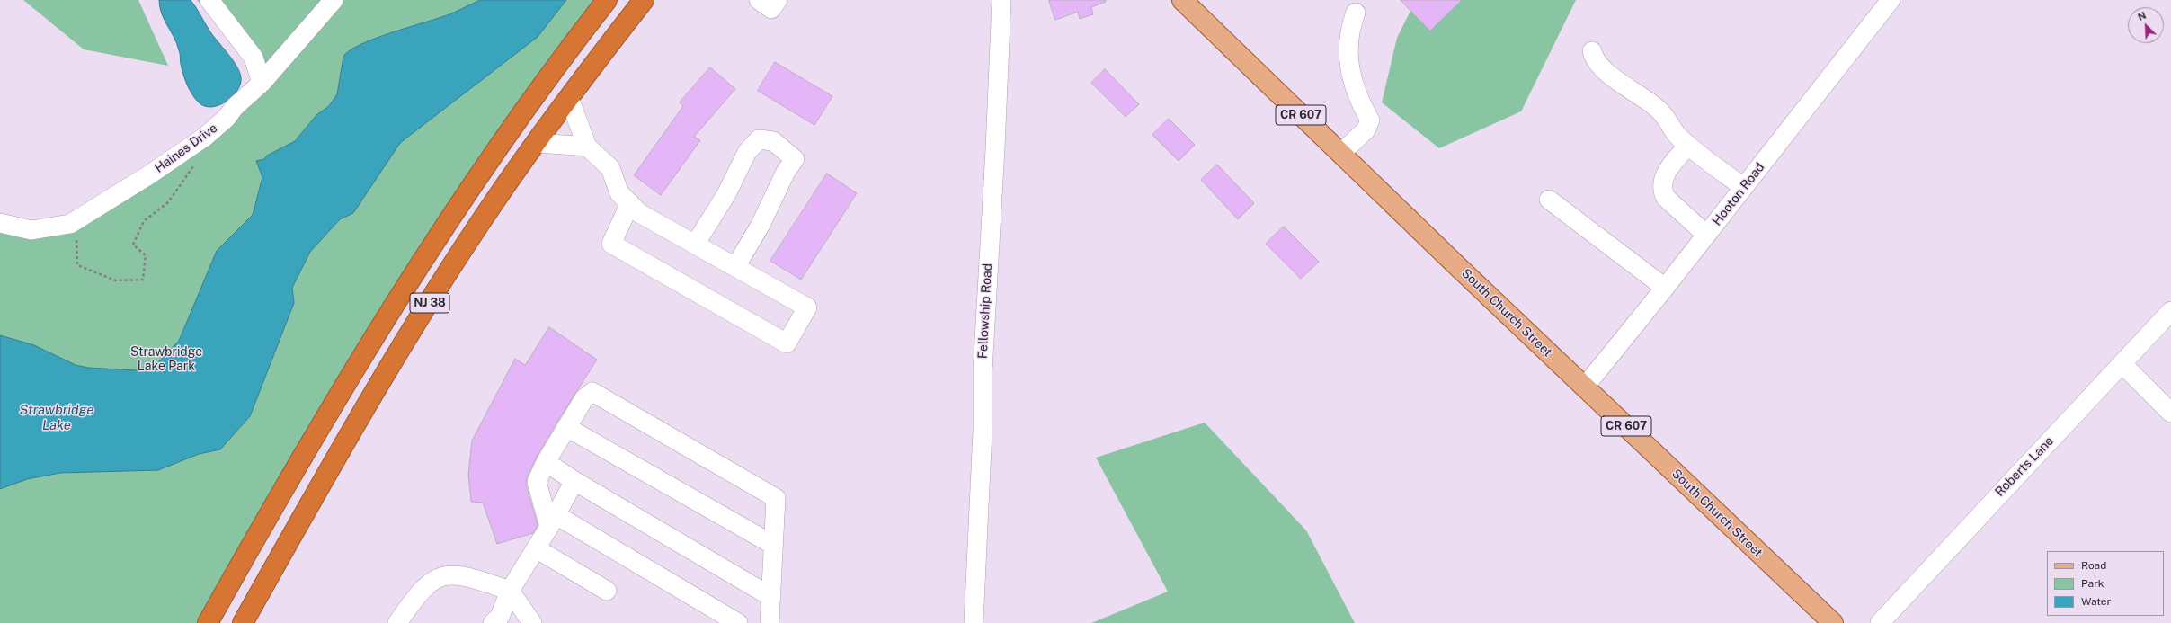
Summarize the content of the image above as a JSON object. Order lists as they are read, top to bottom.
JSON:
{
  "streets": {
    "highway": ["NJ 38"],
    "main road": ["CR 607", "South Church Street"],
    "street": [
      "Haines Drive",
      "Hooton Road",
      "Fellowship Road",
      "Roberts Lane"
    ]
  },
  "crossings": [
    ["Hooton Road", "South Church Street"]
  ],
  "water": ["Strawbridge Lake"],
  "parks": ["Strawbridge Lake Park"],
  "legend": ["Road", "Park", "Water"],
  "north": "top left"
}
